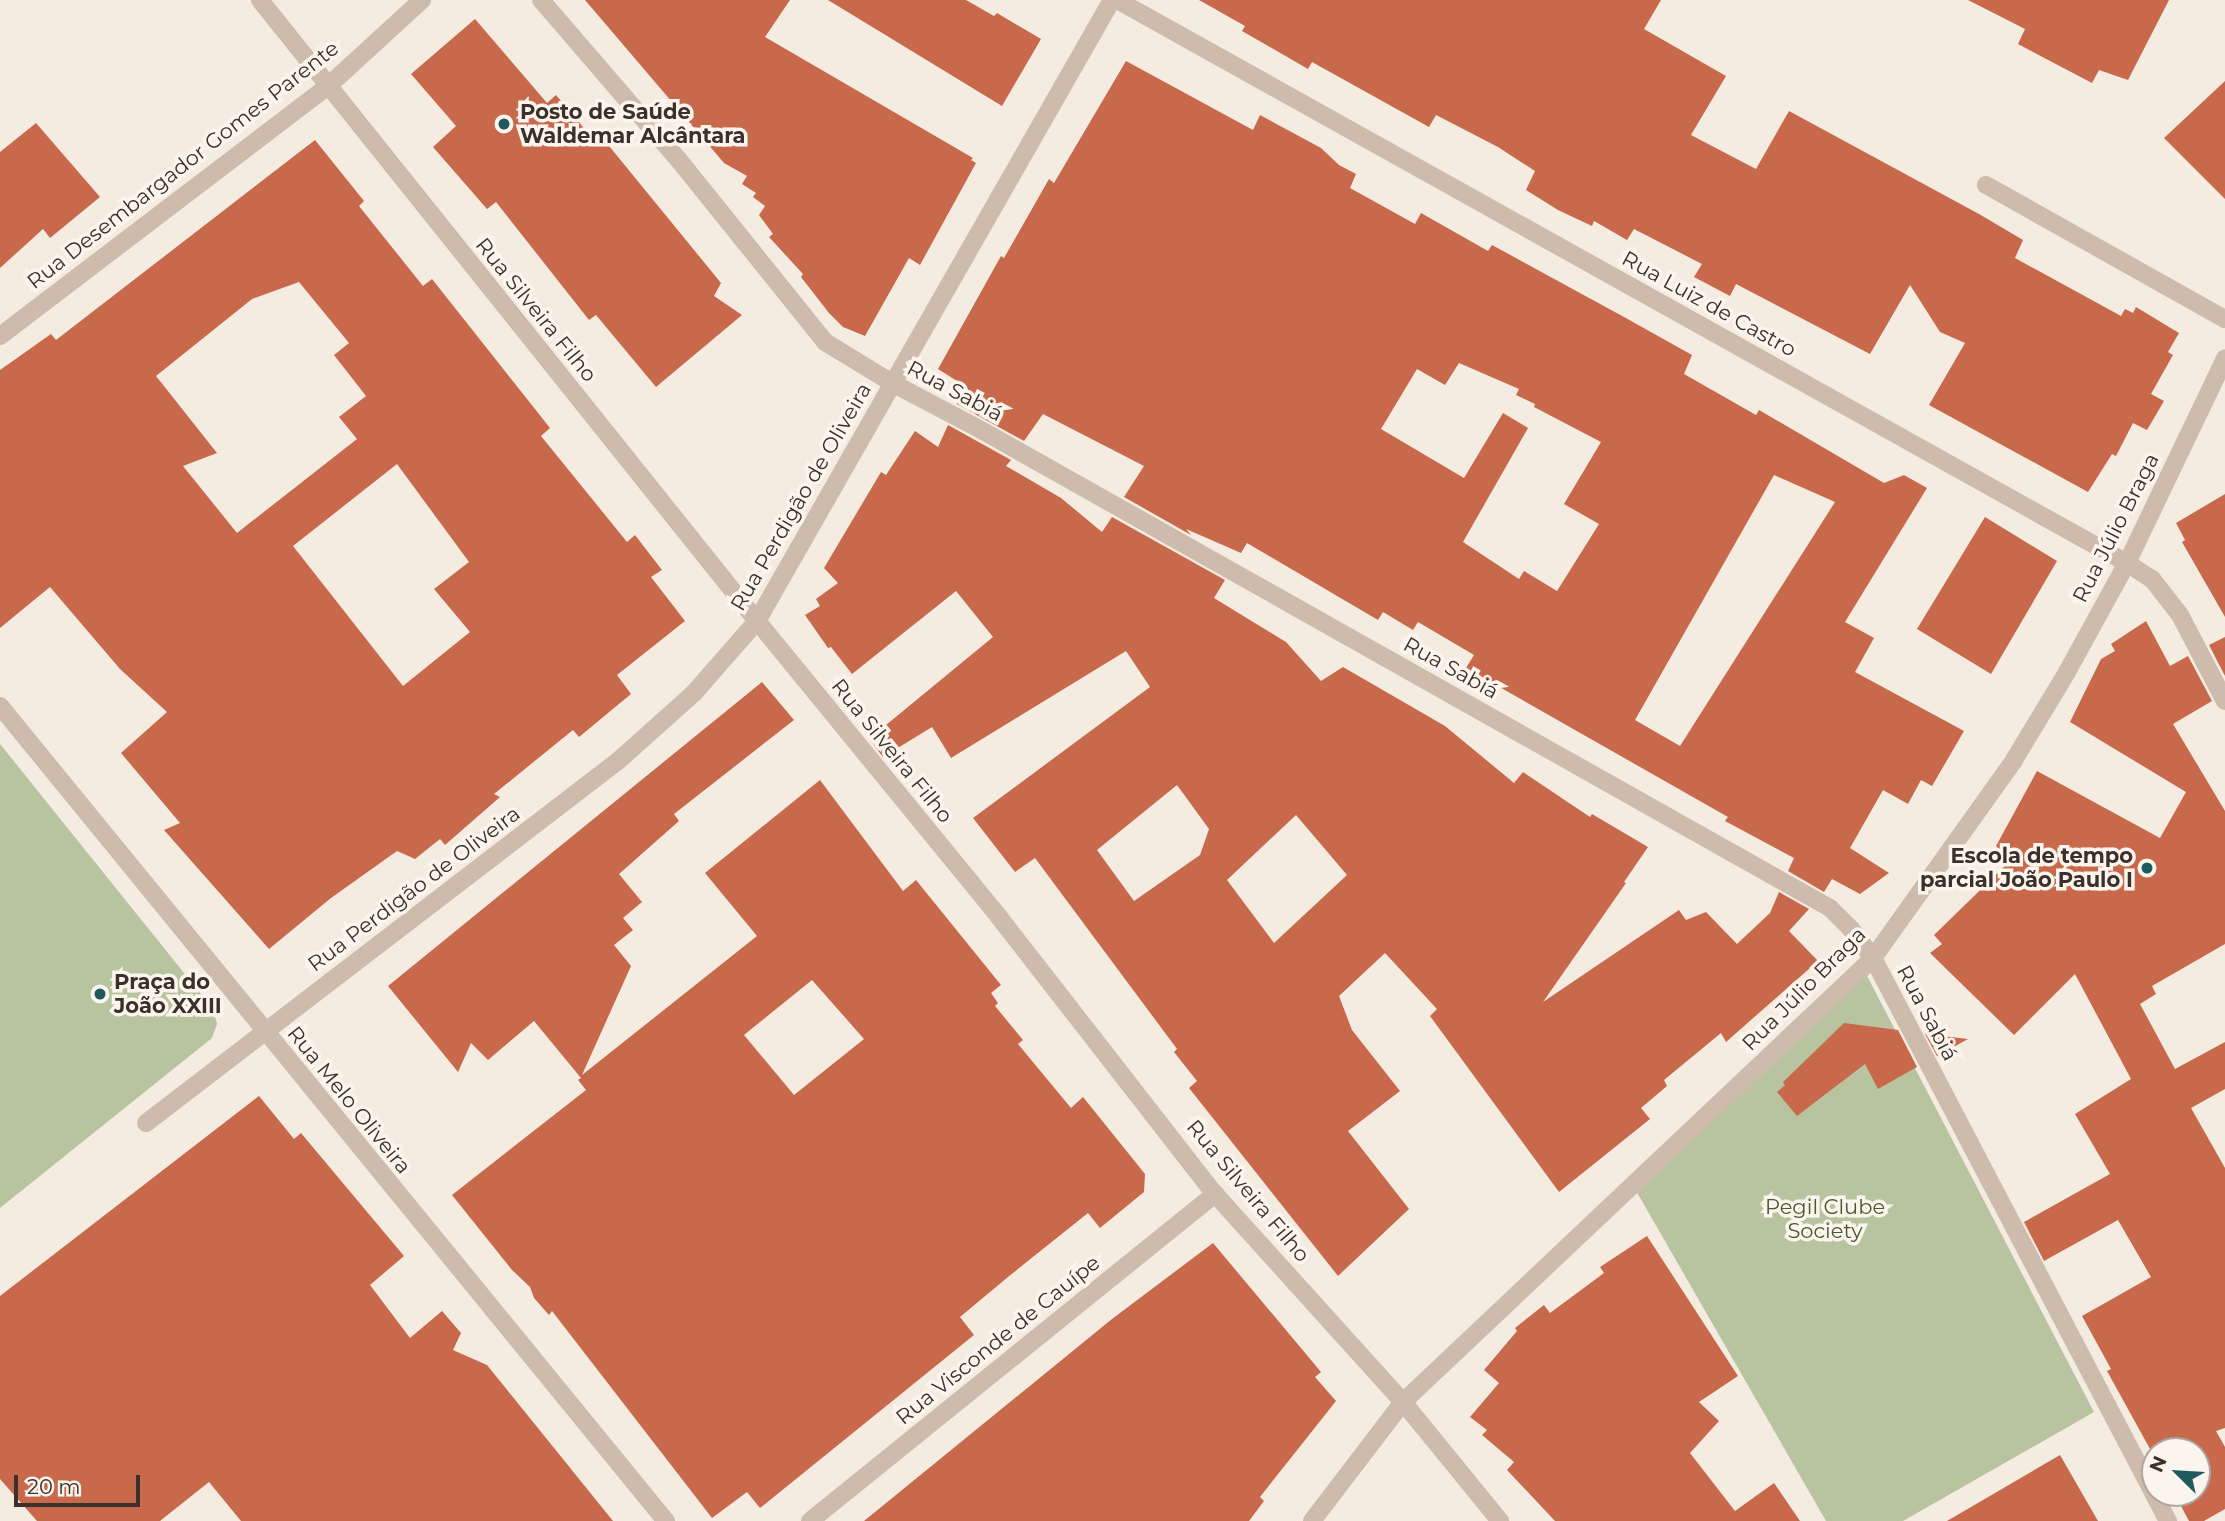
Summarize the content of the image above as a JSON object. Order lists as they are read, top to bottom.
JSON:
{
  "streets": {
    "street": [
      "Rua Desembargador Gomes Parente",
      "Rua Luiz de Castro",
      "Rua Silveira Filho",
      "Rua Sabiá",
      "Rua Perdigão de Oliveira",
      "Rua Júlio Braga",
      "Rua Melo Oliveira",
      "Rua Visconde de Cauípe"
    ]
  },
  "crossings": [
    ["Rua Desembargador Gomes Parente", "Rua Silveira Filho"],
    ["Rua Luiz de Castro", "Rua Perdigão de Oliveira"],
    ["Rua Luiz de Castro", "Rua Júlio Braga"],
    ["Rua Silveira Filho", "Rua Perdigão de Oliveira"],
    ["Rua Silveira Filho", "Rua Júlio Braga"],
    ["Rua Silveira Filho", "Rua Visconde de Cauípe"],
    ["Rua Sabiá", "Rua Perdigão de Oliveira"],
    ["Rua Sabiá", "Rua Júlio Braga"],
    ["Rua Perdigão de Oliveira", "Rua Melo Oliveira"]
  ],
  "parks": ["Pegil Clube Society"],
  "places": ["Posto de Saúde Waldemar Alcântara", "Escola de tempo parcial João Paulo I", "Praça do João XXIII"],
  "scale_bar": "20 m",
  "north": "top left"
}
